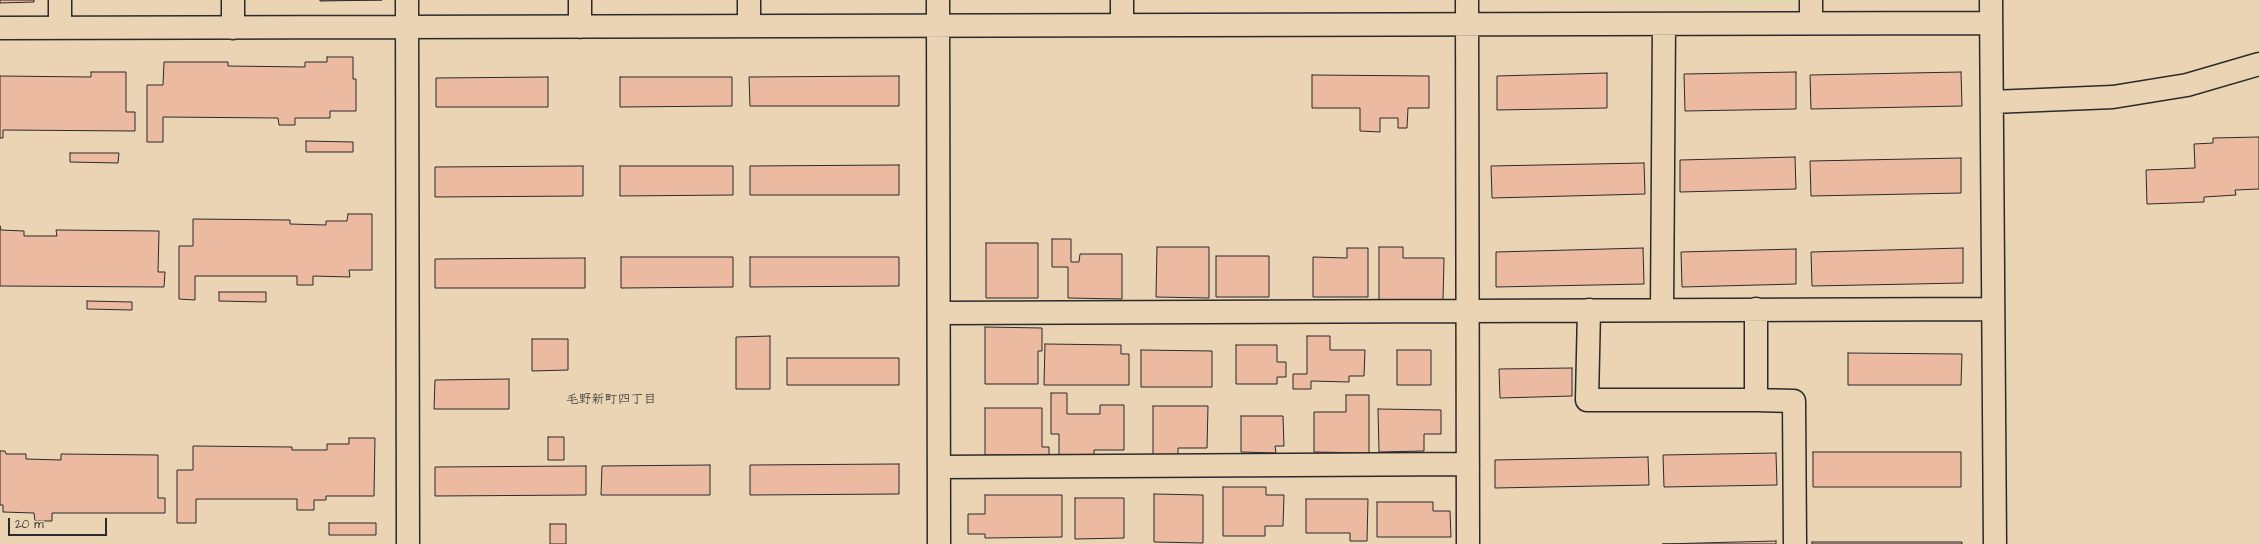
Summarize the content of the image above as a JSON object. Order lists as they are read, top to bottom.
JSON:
{
  "districts": ["毛野新町四丁目"],
  "scale_bar": "20 m"
}
